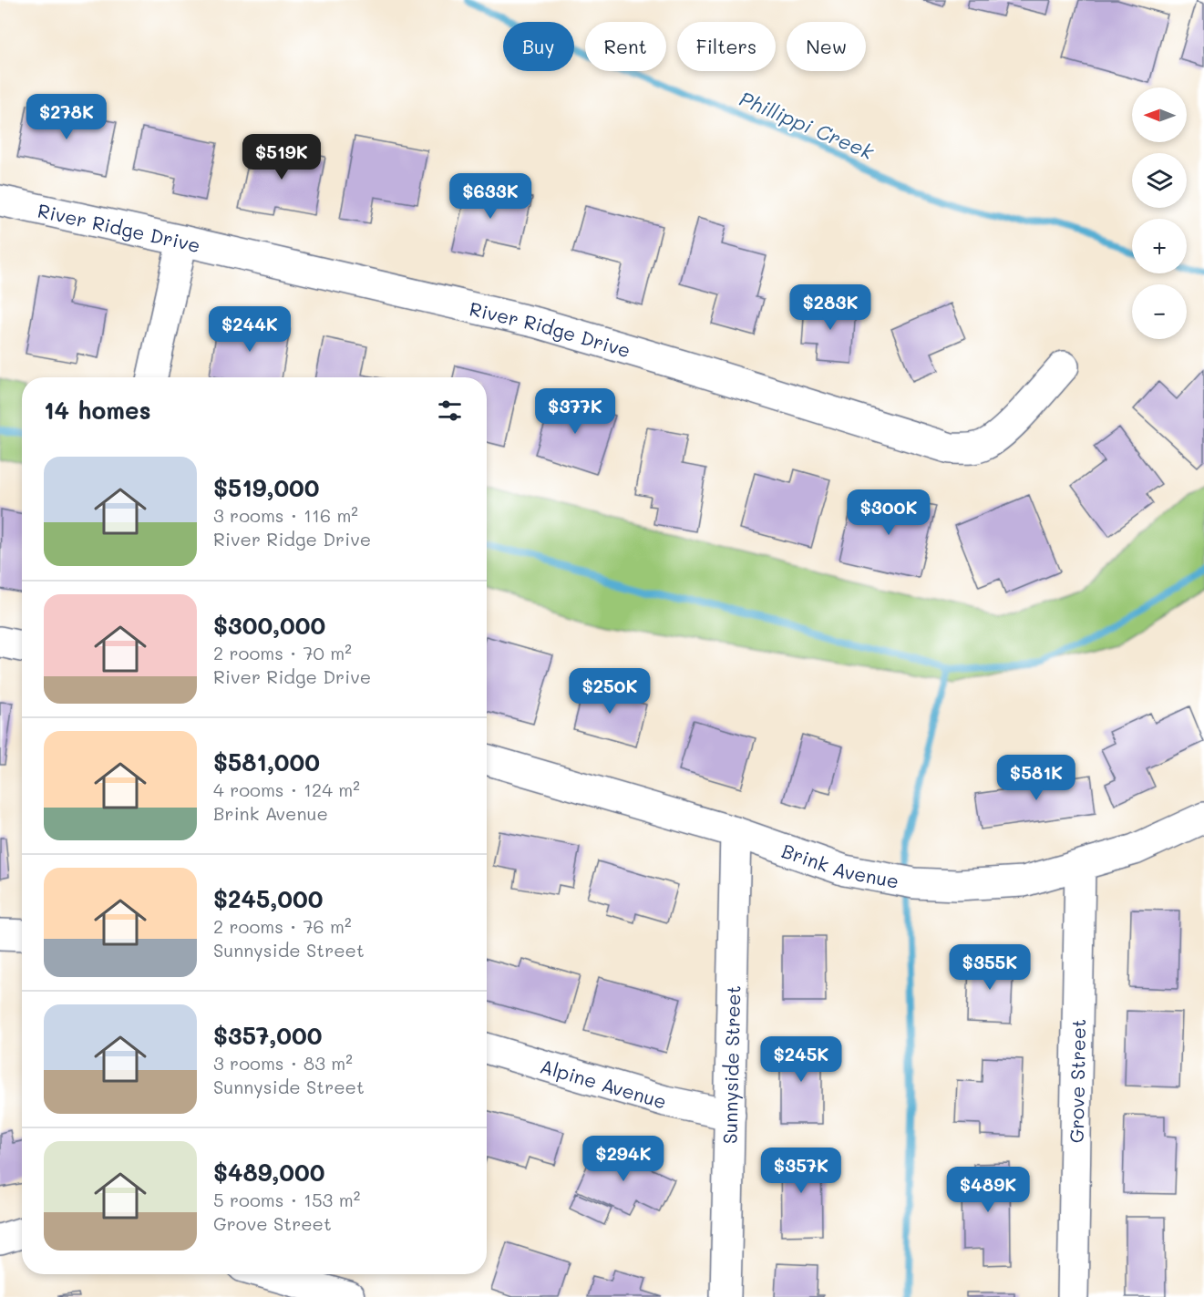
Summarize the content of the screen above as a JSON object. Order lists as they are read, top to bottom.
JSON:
{
  "streets": {
    "street": [
      "River Ridge Drive",
      "Brink Avenue",
      "Sunnyside Street",
      "Grove Street",
      "Alpine Avenue"
    ]
  },
  "crossings": [
    ["Brink Avenue", "Sunnyside Street"],
    ["Brink Avenue", "Grove Street"],
    ["Sunnyside Street", "Alpine Avenue"]
  ],
  "water": ["Phillippi Creek"],
  "north": "left",
  "page": {
    "chip": [
      "Buy",
      "Rent",
      "Filters",
      "New"
    ],
    "map_buttons": ["+", "−"],
    "price": [
      "$278K",
      "$519K",
      "$633K",
      "$283K",
      "$244K",
      "$377K",
      "$300K",
      "$250K",
      "$581K",
      "$355K",
      "$245K",
      "$294K",
      "$357K",
      "$489K"
    ],
    "heading": "14 homes",
    "list": [
      {
        "name": "$519,000",
        "note": "3 rooms · 116 m² · River Ridge Drive"
      },
      {
        "name": "$300,000",
        "note": "2 rooms · 70 m² · River Ridge Drive"
      },
      {
        "name": "$581,000",
        "note": "4 rooms · 124 m² · Brink Avenue"
      },
      {
        "name": "$245,000",
        "note": "2 rooms · 76 m² · Sunnyside Street"
      },
      {
        "name": "$357,000",
        "note": "3 rooms · 83 m² · Sunnyside Street"
      },
      {
        "name": "$489,000",
        "note": "5 rooms · 153 m² · Grove Street"
      }
    ]
  }
}
